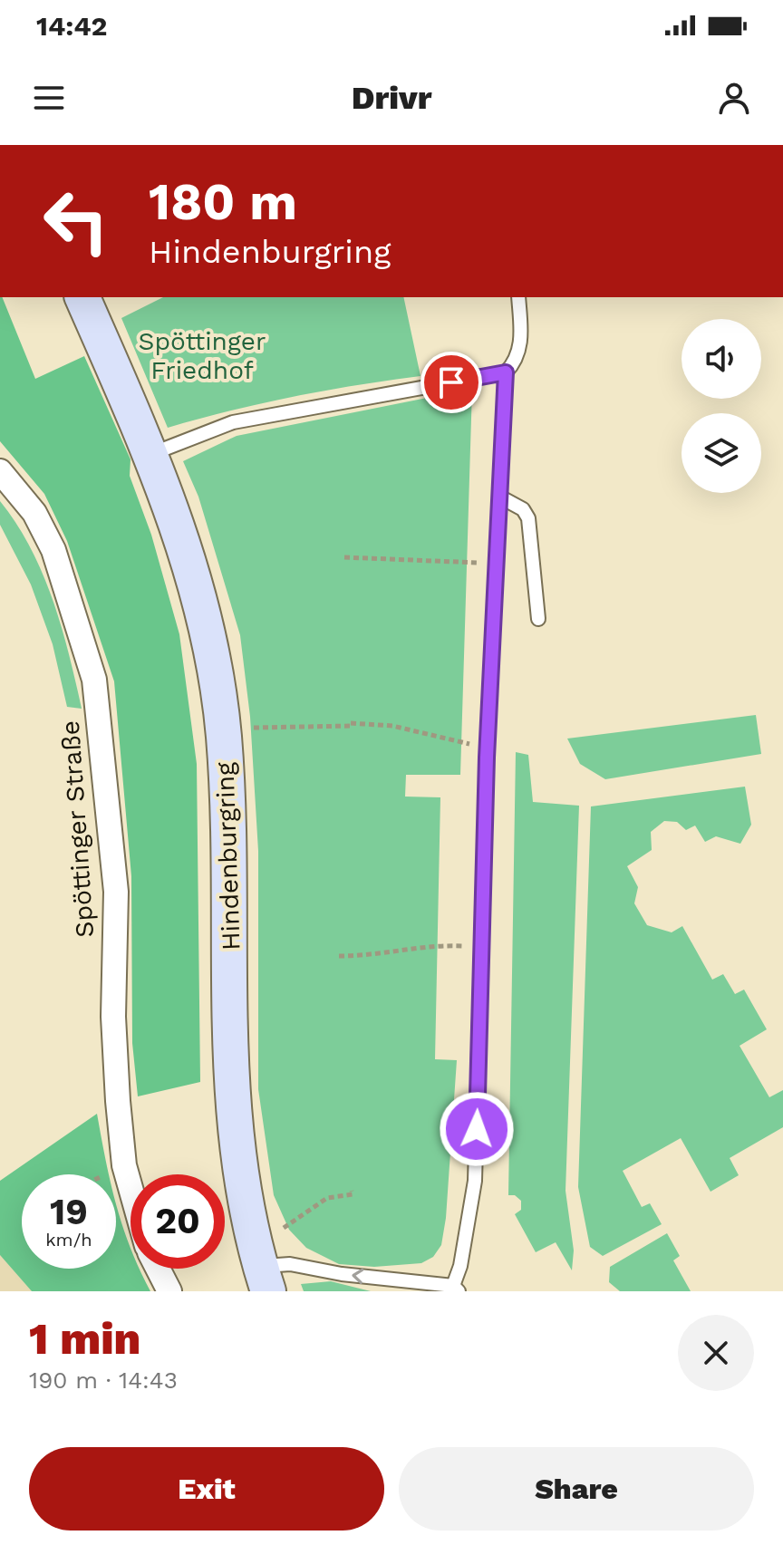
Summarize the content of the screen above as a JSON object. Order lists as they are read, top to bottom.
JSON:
{
  "streets": {
    "main road": ["Hindenburgring"],
    "street": ["Spöttinger Straße"]
  },
  "parks": ["Spöttinger Friedhof"],
  "page": {
    "status": "14:42",
    "header": "Drivr",
    "turn": ["180 m", "Hindenburgring"],
    "speed": "19 km/h",
    "limit": "20",
    "heading": ["1 min", "190 m · 14:43"],
    "buttons": ["Exit", "Share"]
  }
}
